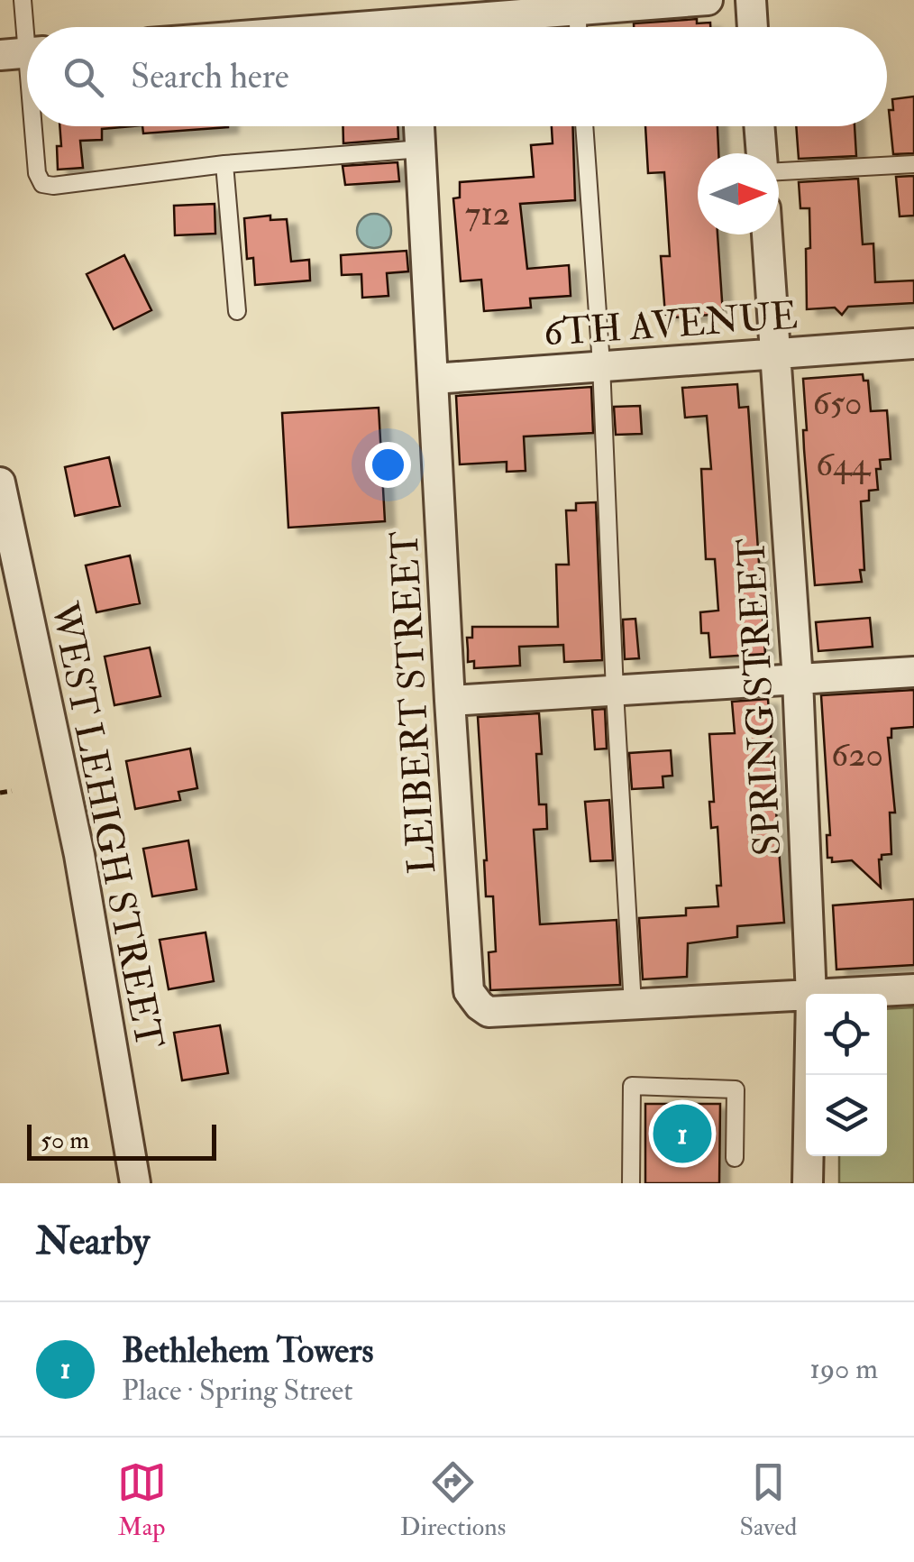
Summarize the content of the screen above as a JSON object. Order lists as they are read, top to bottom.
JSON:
{
  "streets": {
    "street": [
      "6TH AVENUE",
      "SPRING STREET",
      "LEIBERT STREET",
      "WEST LEHIGH STREET"
    ]
  },
  "crossings": [
    ["6TH AVENUE", "SPRING STREET"],
    ["6TH AVENUE", "LEIBERT STREET"]
  ],
  "house_numbers": [
    "712",
    "650",
    "644",
    "620"
  ],
  "scale_bar": "50 m",
  "north": "right",
  "page": {
    "search": "Search here",
    "pins": "1",
    "scale": "50 m",
    "heading": "Nearby",
    "list": [
      {
        "mark": "1",
        "name": "Bethlehem Towers",
        "note": "Place · Spring Street",
        "value": "190 m"
      }
    ],
    "nav": ["Map", "Directions", "Saved"]
  }
}
